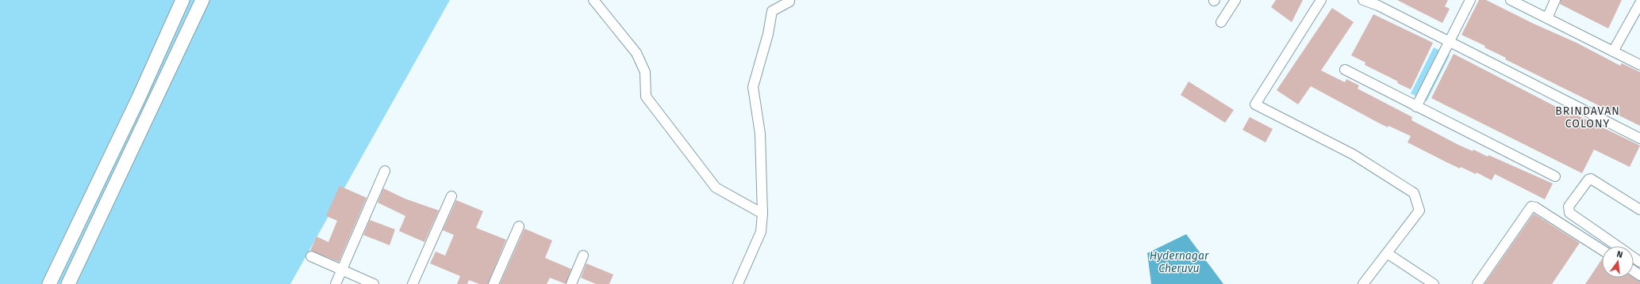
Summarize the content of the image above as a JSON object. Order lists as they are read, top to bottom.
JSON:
{
  "districts": ["BRINDAVAN COLONY"],
  "water": ["Hydernagar Cheruvu"],
  "north": "top"
}
